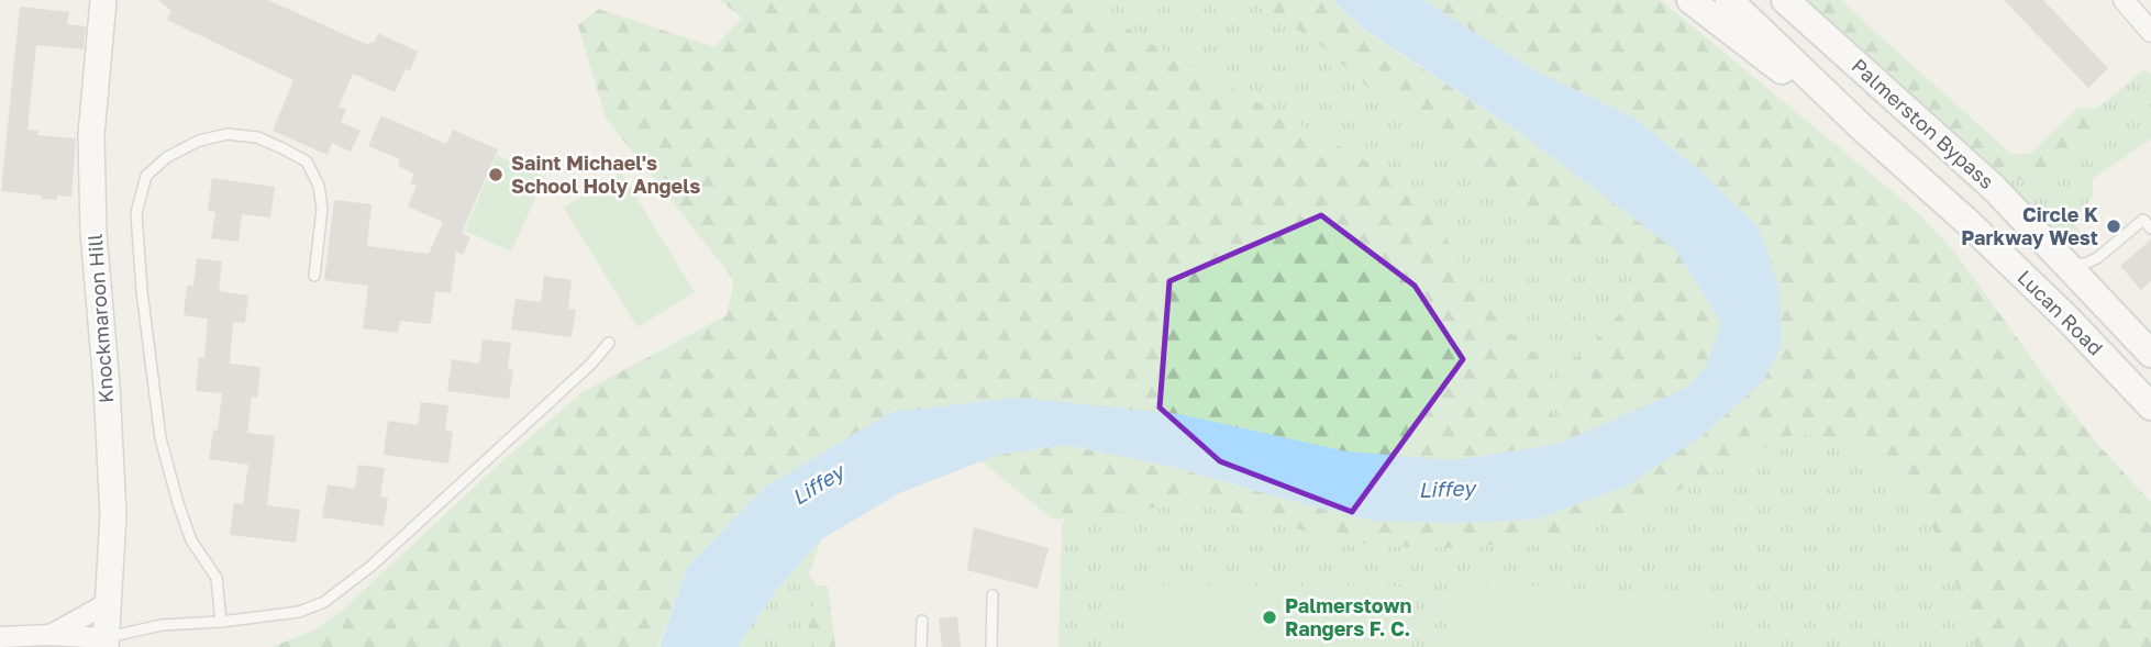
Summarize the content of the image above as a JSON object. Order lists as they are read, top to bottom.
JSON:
{
  "streets": {
    "main road": ["Palmerston Bypass", "Lucan Road"],
    "street": ["Knockmaroon Hill"]
  },
  "water": ["Liffey"],
  "places": ["Saint Michael's School Holy Angels", "Circle K Parkway West", "Palmerstown Rangers F. C."]
}
